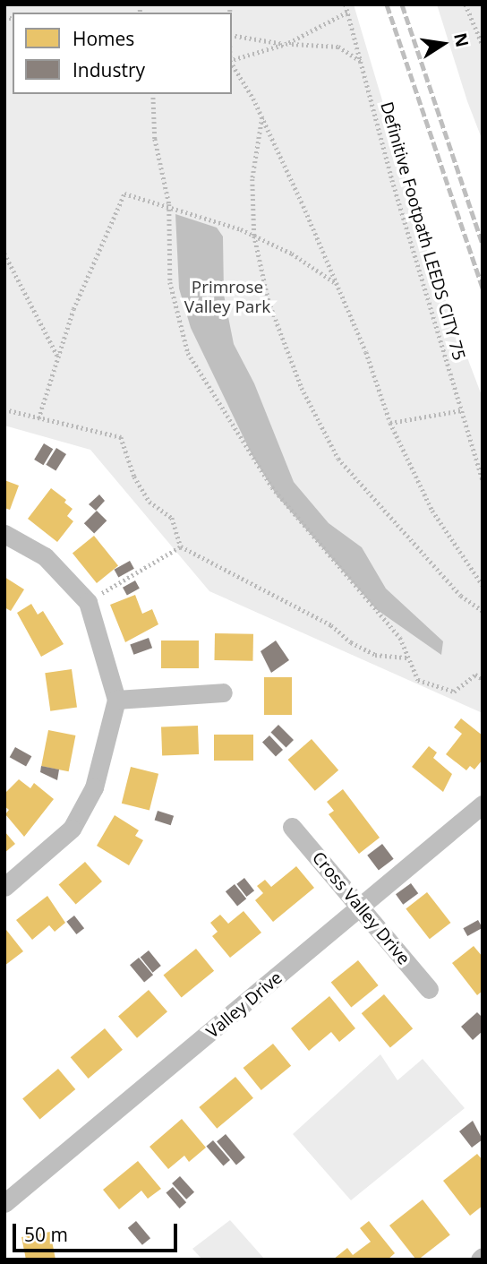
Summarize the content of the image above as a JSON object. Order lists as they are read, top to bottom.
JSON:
{
  "streets": {
    "street": ["Cross Valley Drive", "Valley Drive"],
    "path": ["Definitive Footpath LEEDS CITY 75"]
  },
  "crossings": [
    ["Cross Valley Drive", "Valley Drive"]
  ],
  "parks": ["Primrose Valley Park"],
  "legend": ["Homes", "Industry"],
  "scale_bar": "50 m",
  "north": "right"
}
